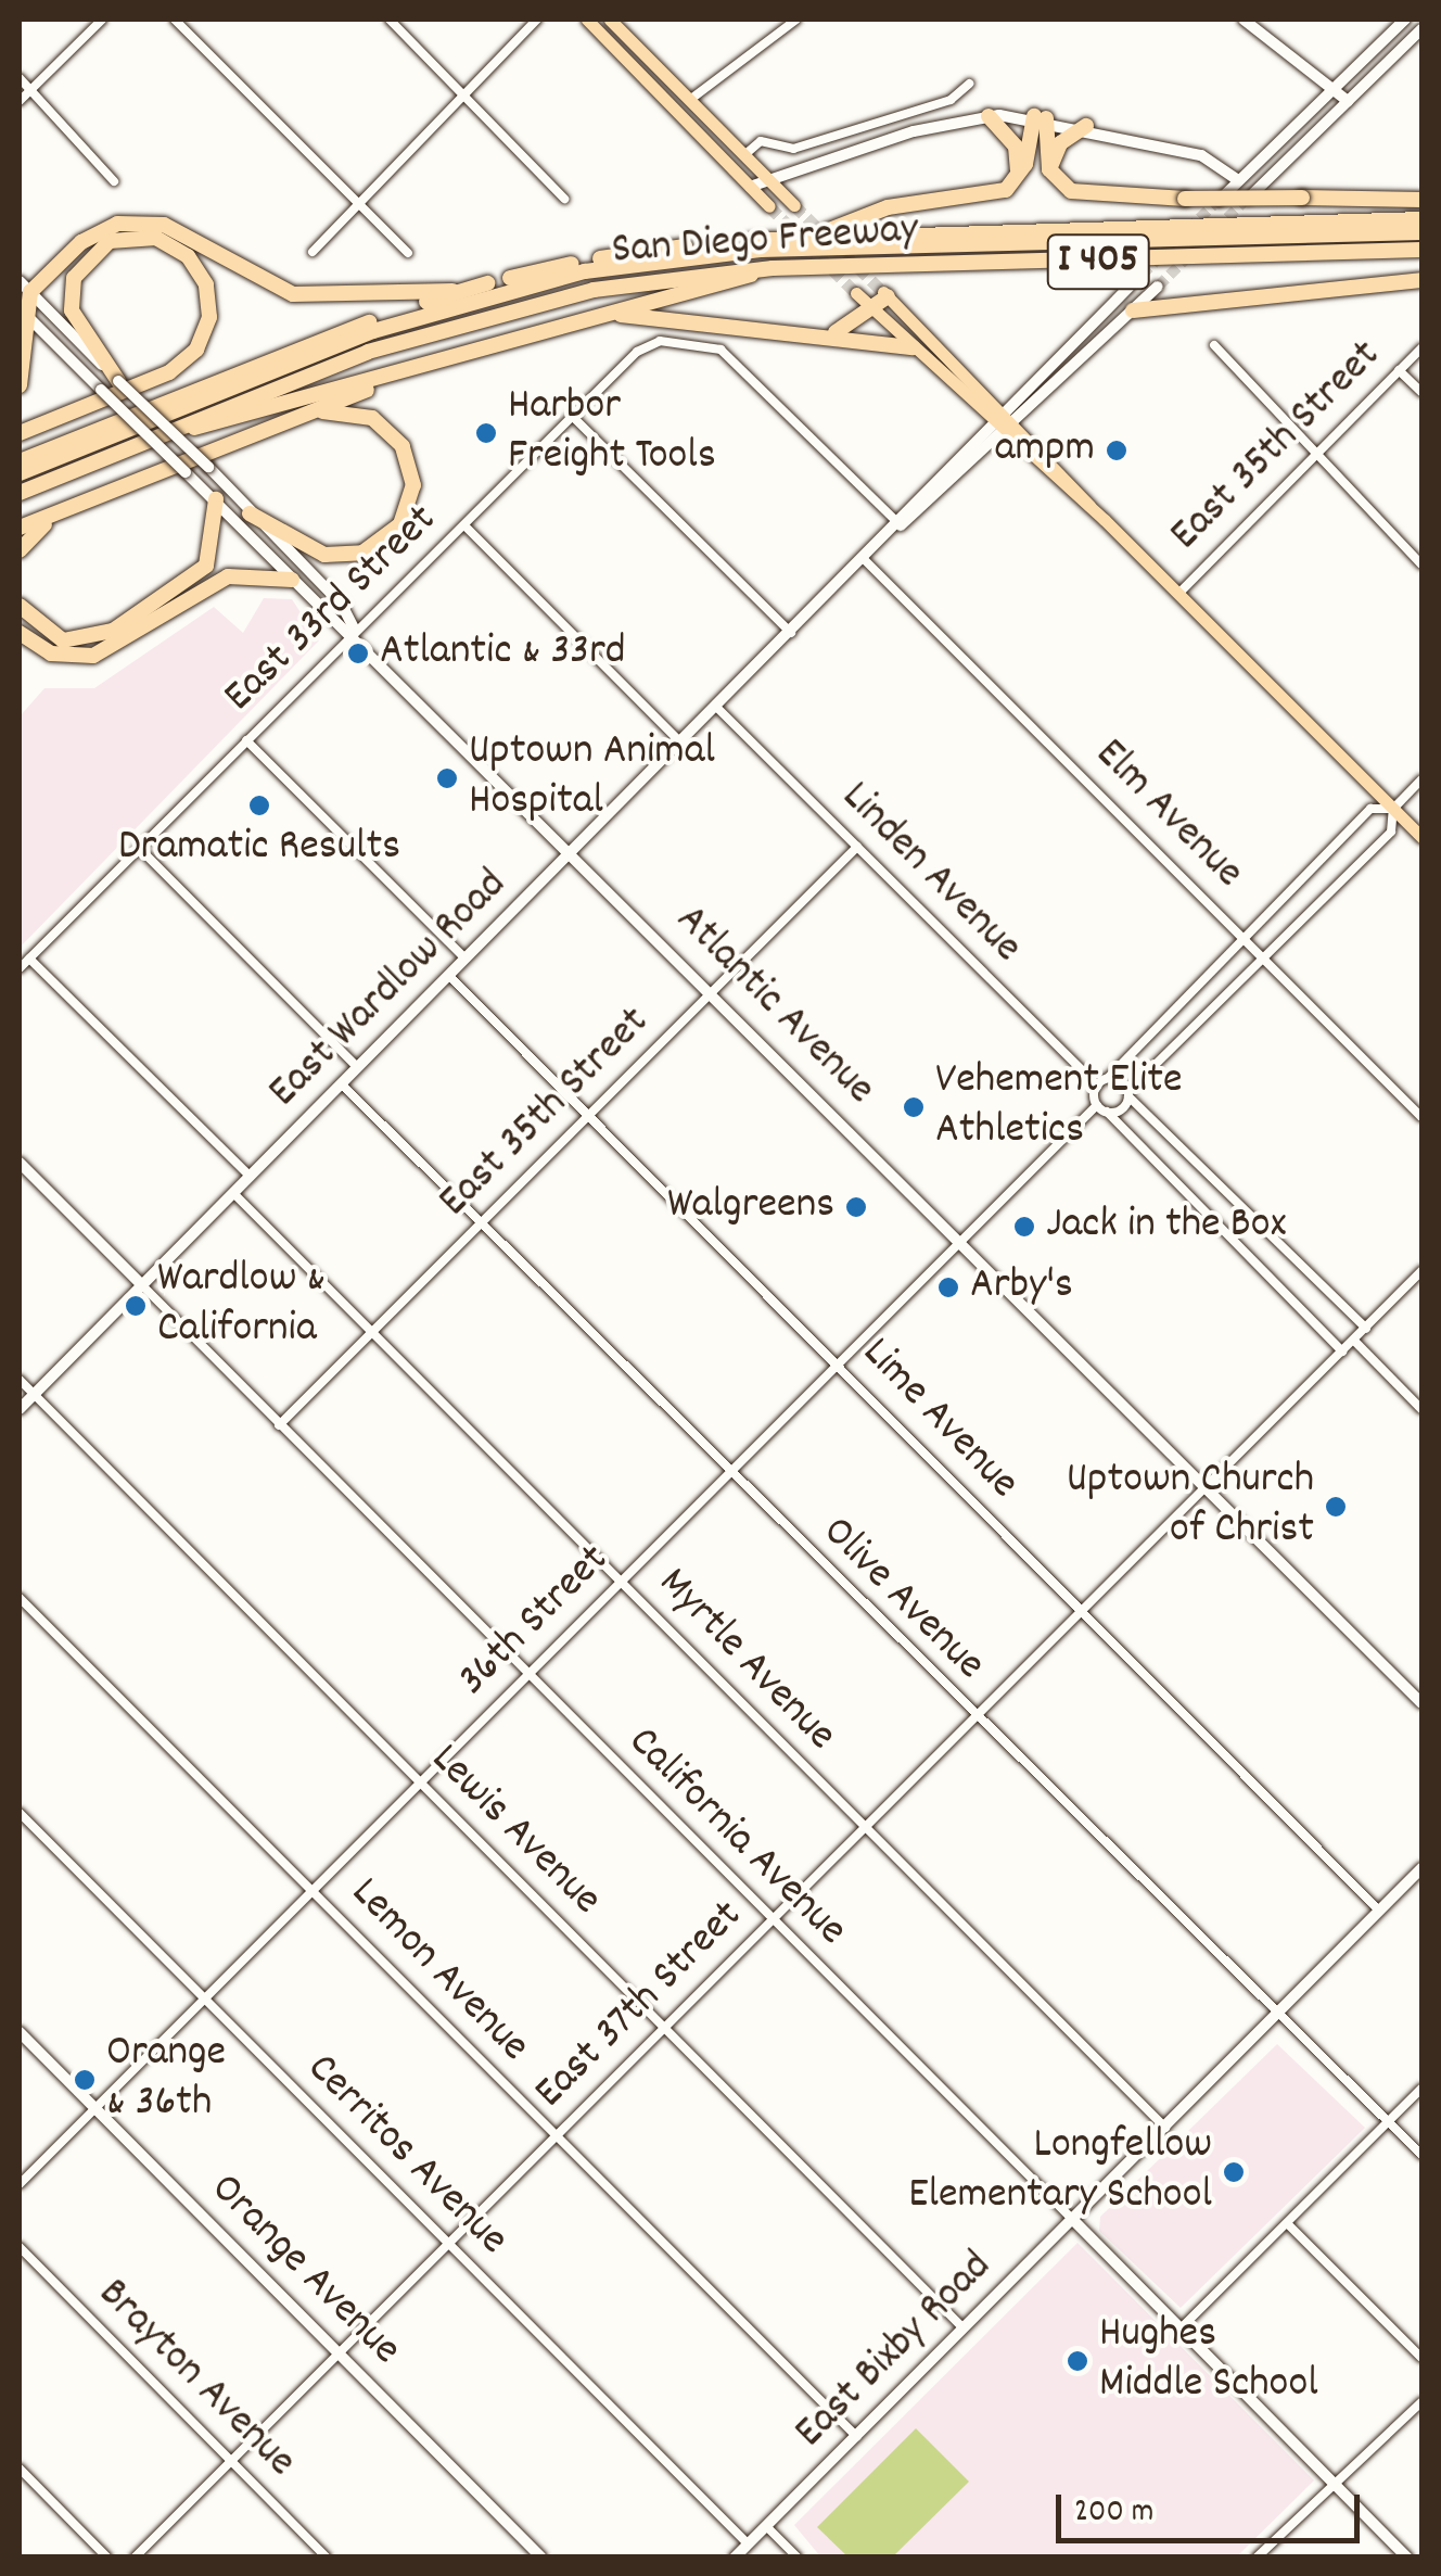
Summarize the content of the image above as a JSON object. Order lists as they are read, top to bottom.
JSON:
{
  "streets": {
    "highway": ["San Diego Freeway", "I 405"],
    "main road": [
      "East Wardlow Road",
      "Atlantic Avenue",
      "California Avenue",
      "Orange Avenue",
      "East Bixby Road"
    ],
    "street": [
      "East 35th Street",
      "East 33rd Street",
      "Elm Avenue",
      "Linden Avenue",
      "Lime Avenue",
      "Olive Avenue",
      "36th Street",
      "Myrtle Avenue",
      "Lewis Avenue",
      "Lemon Avenue",
      "East 37th Street",
      "Cerritos Avenue",
      "Brayton Avenue"
    ]
  },
  "crossings": [
    ["East 35th Street", "Linden Avenue"],
    ["East 35th Street", "Atlantic Avenue"],
    ["East 35th Street", "Lime Avenue"],
    ["East 35th Street", "Olive Avenue"],
    ["East 35th Street", "Myrtle Avenue"],
    ["East 35th Street", "California Avenue"],
    ["East 33rd Street", "East Wardlow Road"],
    ["East 33rd Street", "Atlantic Avenue"],
    ["Elm Avenue", "East Wardlow Road"],
    ["Linden Avenue", "East Wardlow Road"],
    ["East Wardlow Road", "Atlantic Avenue"],
    ["East Wardlow Road", "Lime Avenue"],
    ["East Wardlow Road", "Olive Avenue"],
    ["East Wardlow Road", "Myrtle Avenue"],
    ["East Wardlow Road", "Lewis Avenue"],
    ["East Wardlow Road", "California Avenue"],
    ["Atlantic Avenue", "36th Street"],
    ["Atlantic Avenue", "East 37th Street"],
    ["Lime Avenue", "36th Street"],
    ["Lime Avenue", "East 37th Street"],
    ["Lime Avenue", "East Bixby Road"],
    ["Olive Avenue", "36th Street"],
    ["Olive Avenue", "East 37th Street"],
    ["Olive Avenue", "East Bixby Road"],
    ["36th Street", "Myrtle Avenue"],
    ["36th Street", "Lewis Avenue"],
    ["36th Street", "California Avenue"],
    ["36th Street", "Lemon Avenue"],
    ["36th Street", "Cerritos Avenue"],
    ["36th Street", "Orange Avenue"],
    ["Myrtle Avenue", "East 37th Street"],
    ["Myrtle Avenue", "East Bixby Road"],
    ["Lewis Avenue", "East 37th Street"],
    ["Lewis Avenue", "East Bixby Road"],
    ["California Avenue", "East 37th Street"],
    ["California Avenue", "East Bixby Road"],
    ["Lemon Avenue", "East 37th Street"],
    ["Lemon Avenue", "East Bixby Road"],
    ["East 37th Street", "Cerritos Avenue"],
    ["East 37th Street", "Orange Avenue"],
    ["East 37th Street", "Brayton Avenue"],
    ["Cerritos Avenue", "East Bixby Road"]
  ],
  "places": [
    "Harbor Freight Tools",
    "ampm",
    "Atlantic & 33rd",
    "Uptown Animal Hospital",
    "Dramatic Results",
    "Vehement Elite Athletics",
    "Walgreens",
    "Jack in the Box",
    "Arby's",
    "Wardlow & California",
    "Uptown Church of Christ",
    "Orange & 36th",
    "Longfellow Elementary School",
    "Hughes Middle School"
  ],
  "scale_bar": "200 m"
}
